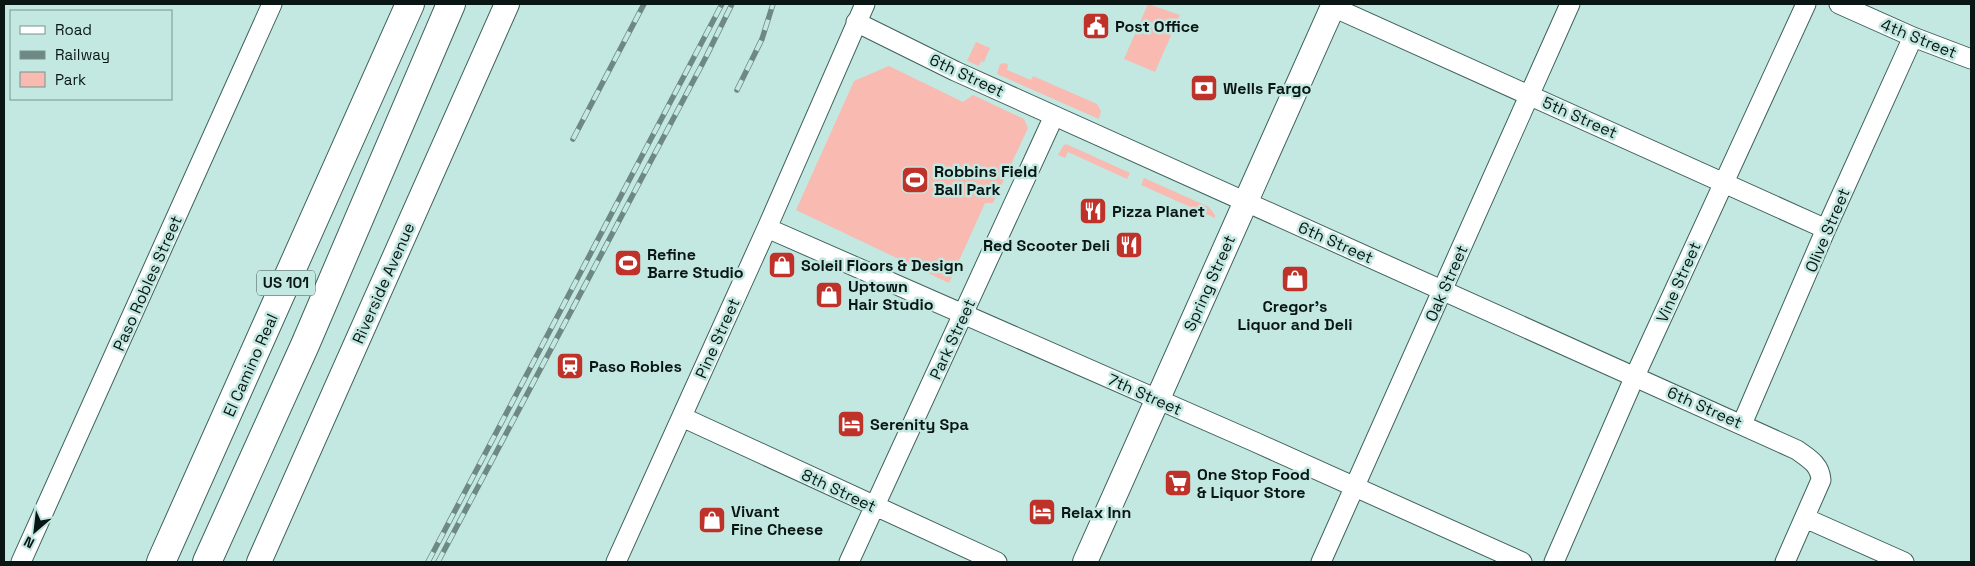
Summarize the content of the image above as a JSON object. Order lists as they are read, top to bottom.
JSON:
{
  "streets": {
    "highway": ["US 101", "El Camino Real"],
    "main road": ["Riverside Avenue", "Spring Street"],
    "street": [
      "4th Street",
      "6th Street",
      "5th Street",
      "Olive Street",
      "Vine Street",
      "Paso Robles Street",
      "Oak Street",
      "Pine Street",
      "Park Street",
      "7th Street",
      "8th Street"
    ]
  },
  "crossings": [
    ["4th Street", "Olive Street"],
    ["6th Street", "Olive Street"],
    ["6th Street", "Vine Street"],
    ["6th Street", "Spring Street"],
    ["6th Street", "Oak Street"],
    ["6th Street", "Pine Street"],
    ["6th Street", "Park Street"],
    ["5th Street", "Olive Street"],
    ["5th Street", "Vine Street"],
    ["5th Street", "Spring Street"],
    ["5th Street", "Oak Street"],
    ["Spring Street", "7th Street"],
    ["Oak Street", "7th Street"],
    ["Pine Street", "7th Street"],
    ["Pine Street", "8th Street"],
    ["Park Street", "7th Street"],
    ["Park Street", "8th Street"]
  ],
  "places": {
    "public building": ["Post Office"],
    "bank": ["Wells Fargo"],
    "sports": ["Robbins Field Ball Park", "Refine Barre Studio"],
    "restaurant": ["Pizza Planet", "Red Scooter Deli"],
    "shop": [
      "Soleil Floors & Design",
      "Cregor's Liquor and Deli",
      "Uptown Hair Studio",
      "Vivant Fine Cheese"
    ],
    "station": ["Paso Robles"],
    "hotel": ["Serenity Spa", "Relax Inn"],
    "supermarket": ["One Stop Food & Liquor Store"]
  },
  "legend": ["Road", "Railway", "Park"],
  "north": "bottom left"
}
